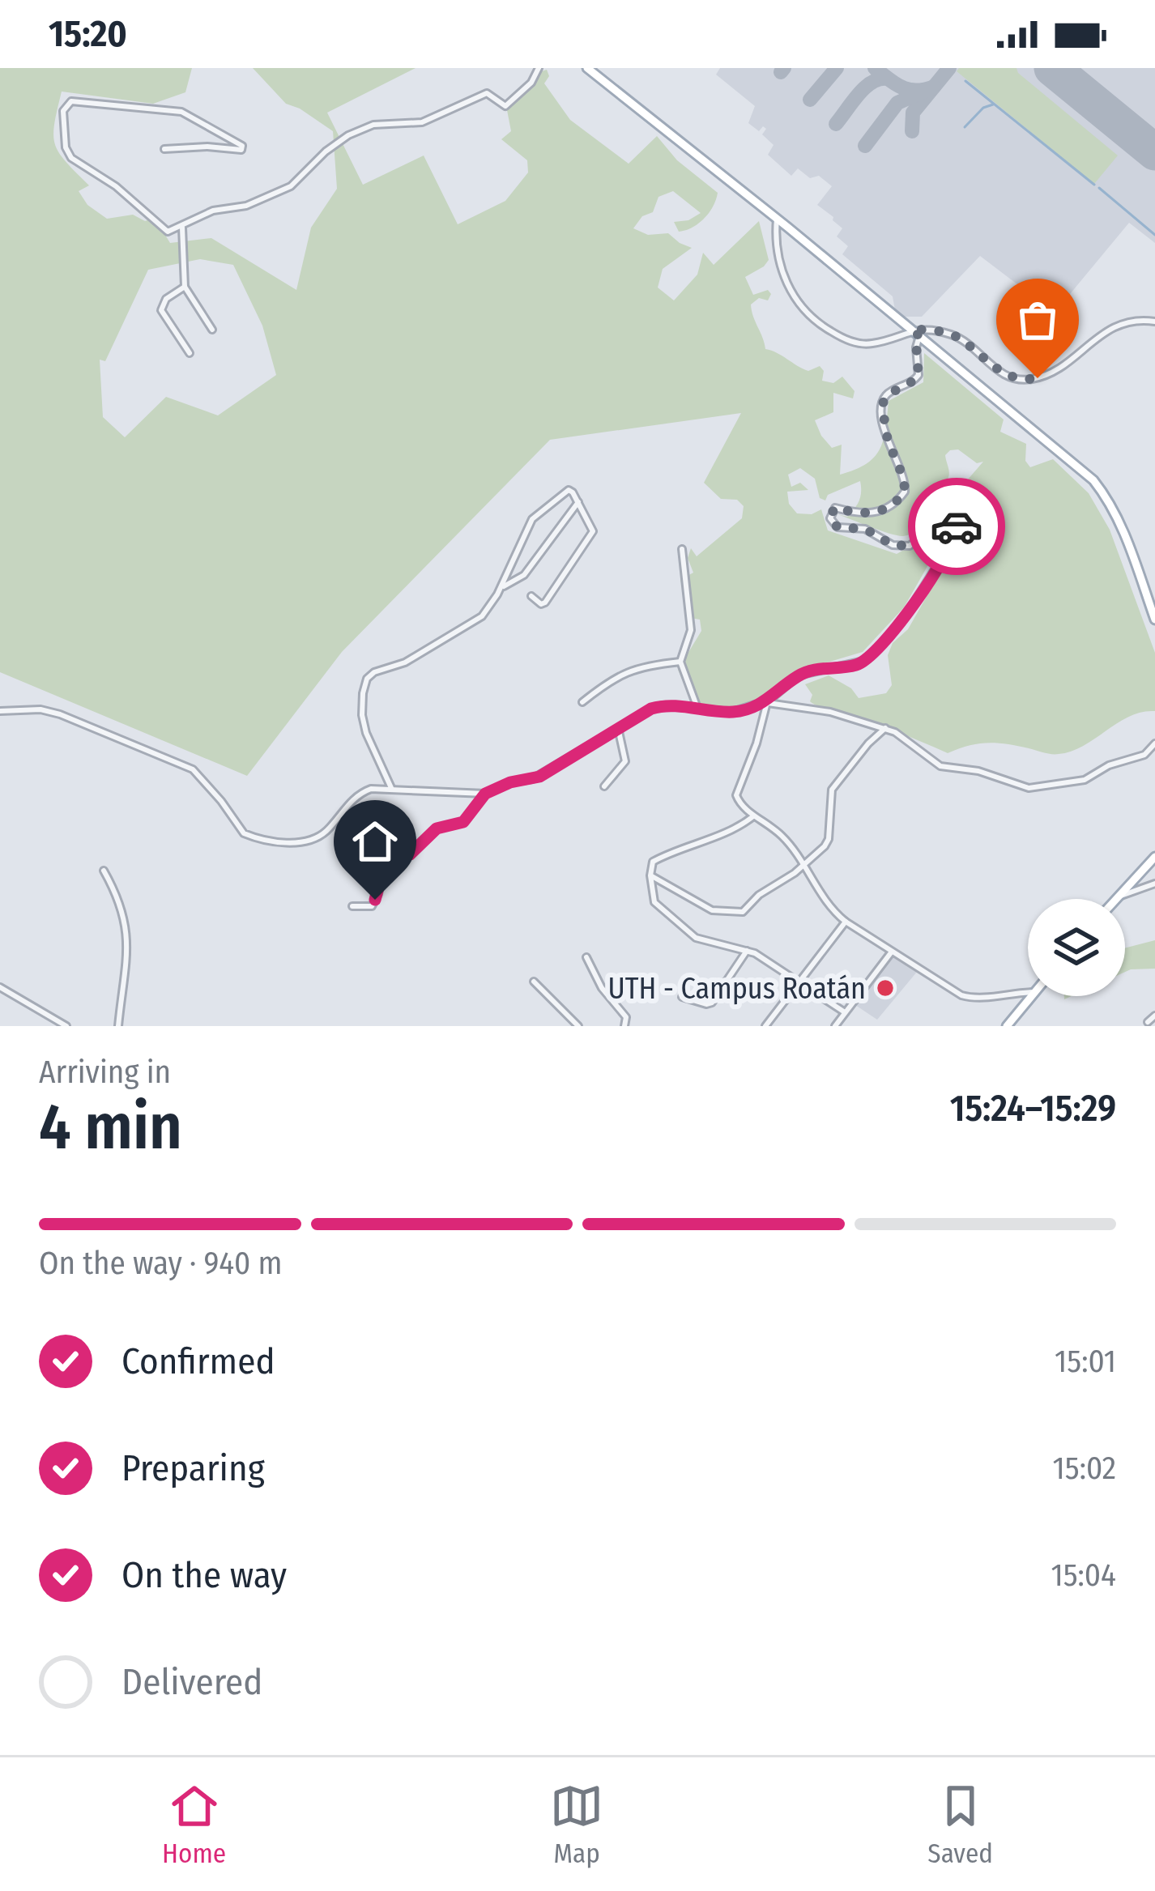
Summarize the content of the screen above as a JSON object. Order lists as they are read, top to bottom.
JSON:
{
  "places": ["UTH - Campus Roatán"],
  "page": {
    "status": "15:20",
    "heading": ["4 min", "Arriving in", "15:24–15:29"],
    "bar": "On the way · 940 m",
    "list": [
      ["Confirmed", "15:01"],
      ["Preparing", "15:02"],
      ["On the way", "15:04"],
      "Delivered"
    ],
    "tabs": ["Home", "Map", "Saved"]
  }
}
